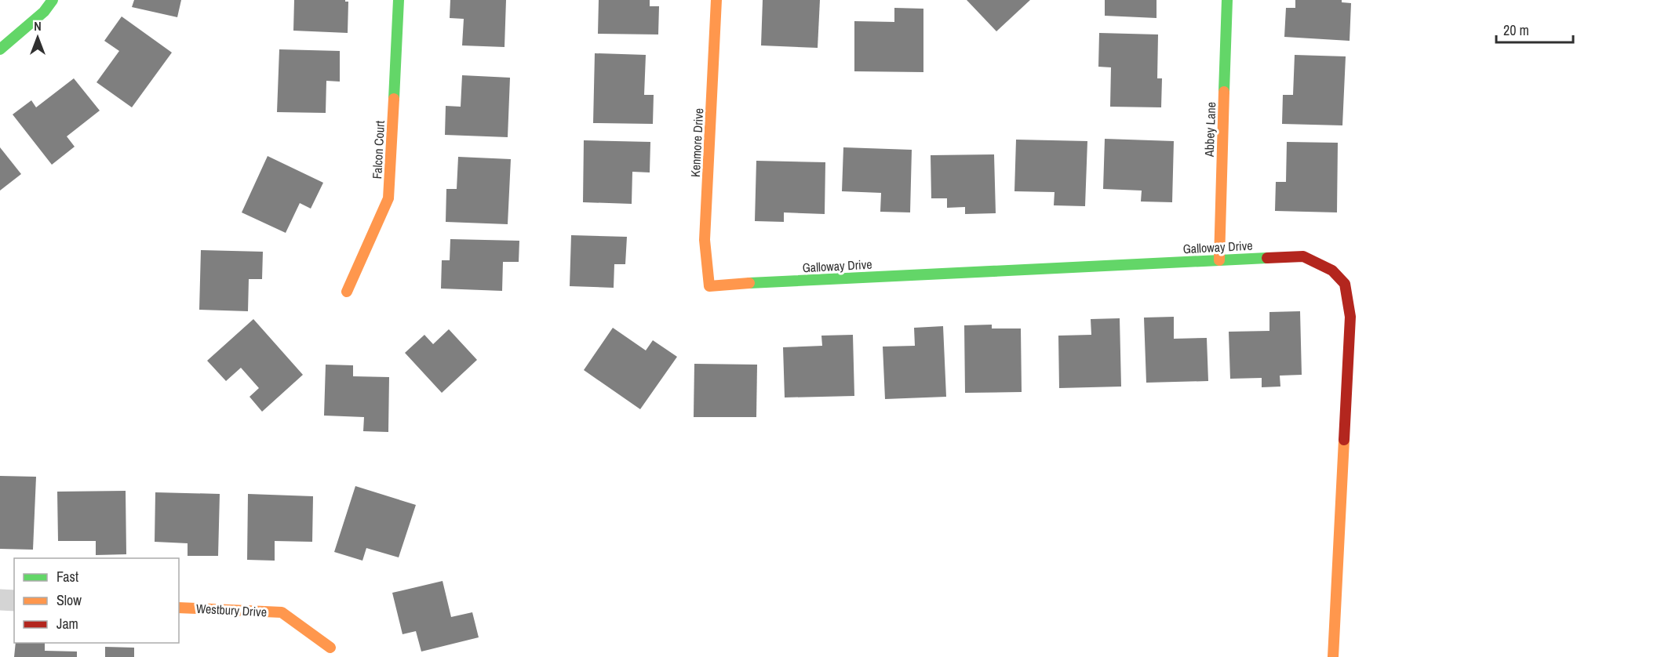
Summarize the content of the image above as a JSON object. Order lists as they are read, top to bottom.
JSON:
{
  "streets": {
    "street": [
      "Abbey Lane",
      "Kenmore Drive",
      "Falcon Court",
      "Galloway Drive",
      "Westbury Drive"
    ]
  },
  "crossings": [
    ["Abbey Lane", "Galloway Drive"],
    ["Kenmore Drive", "Galloway Drive"]
  ],
  "legend": ["Fast", "Slow", "Jam"],
  "scale_bar": "20 m",
  "north": "top"
}
